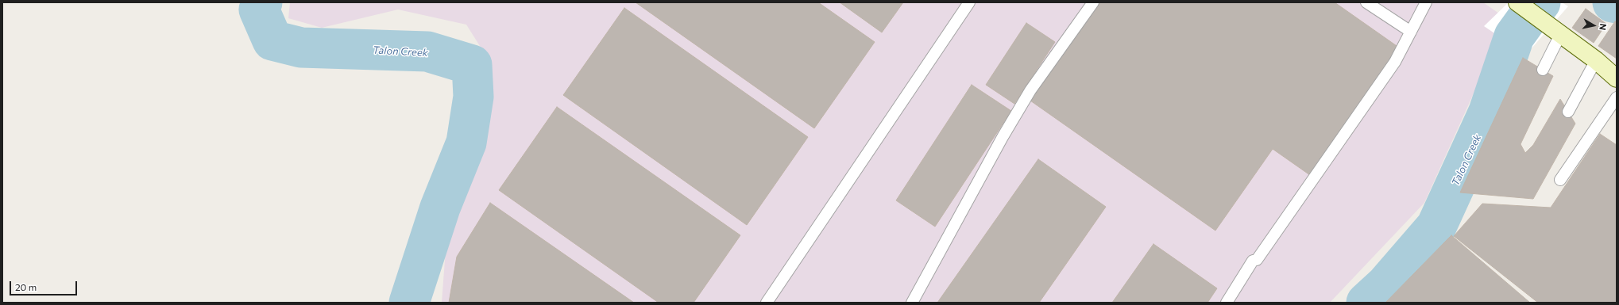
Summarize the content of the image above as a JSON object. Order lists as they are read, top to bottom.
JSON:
{
  "water": ["Talon Creek"],
  "scale_bar": "20 m",
  "north": "right"
}
